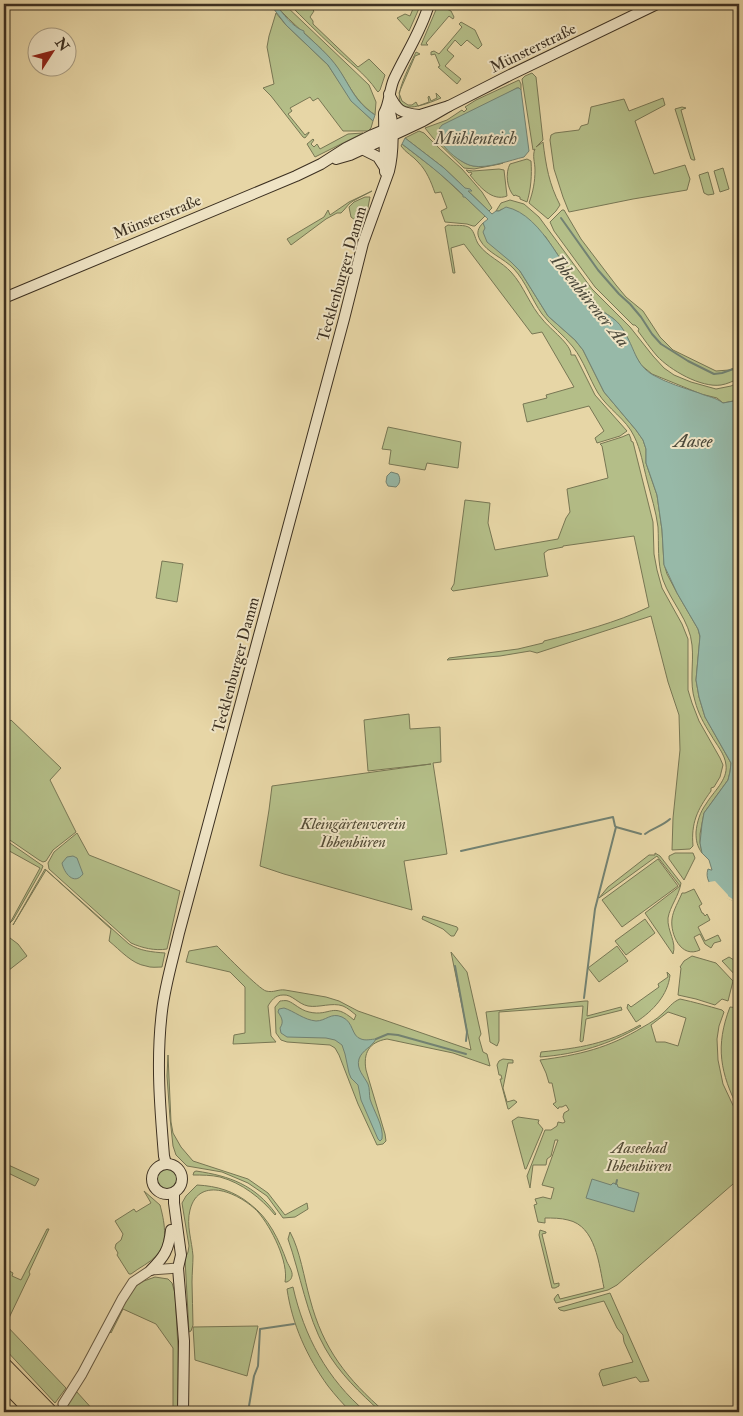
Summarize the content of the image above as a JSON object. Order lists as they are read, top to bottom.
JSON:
{
  "streets": {
    "main road": ["Münsterstraße", "Tecklenburger Damm"]
  },
  "crossings": [
    ["Münsterstraße", "Tecklenburger Damm"]
  ],
  "water": ["Mühlenteich", "Ibbenbürener Aa", "Aasee"],
  "parks": ["Kleingärtenverein Ibbenbüren", "Aaseebad Ibbenbüren"],
  "north": "top right"
}
